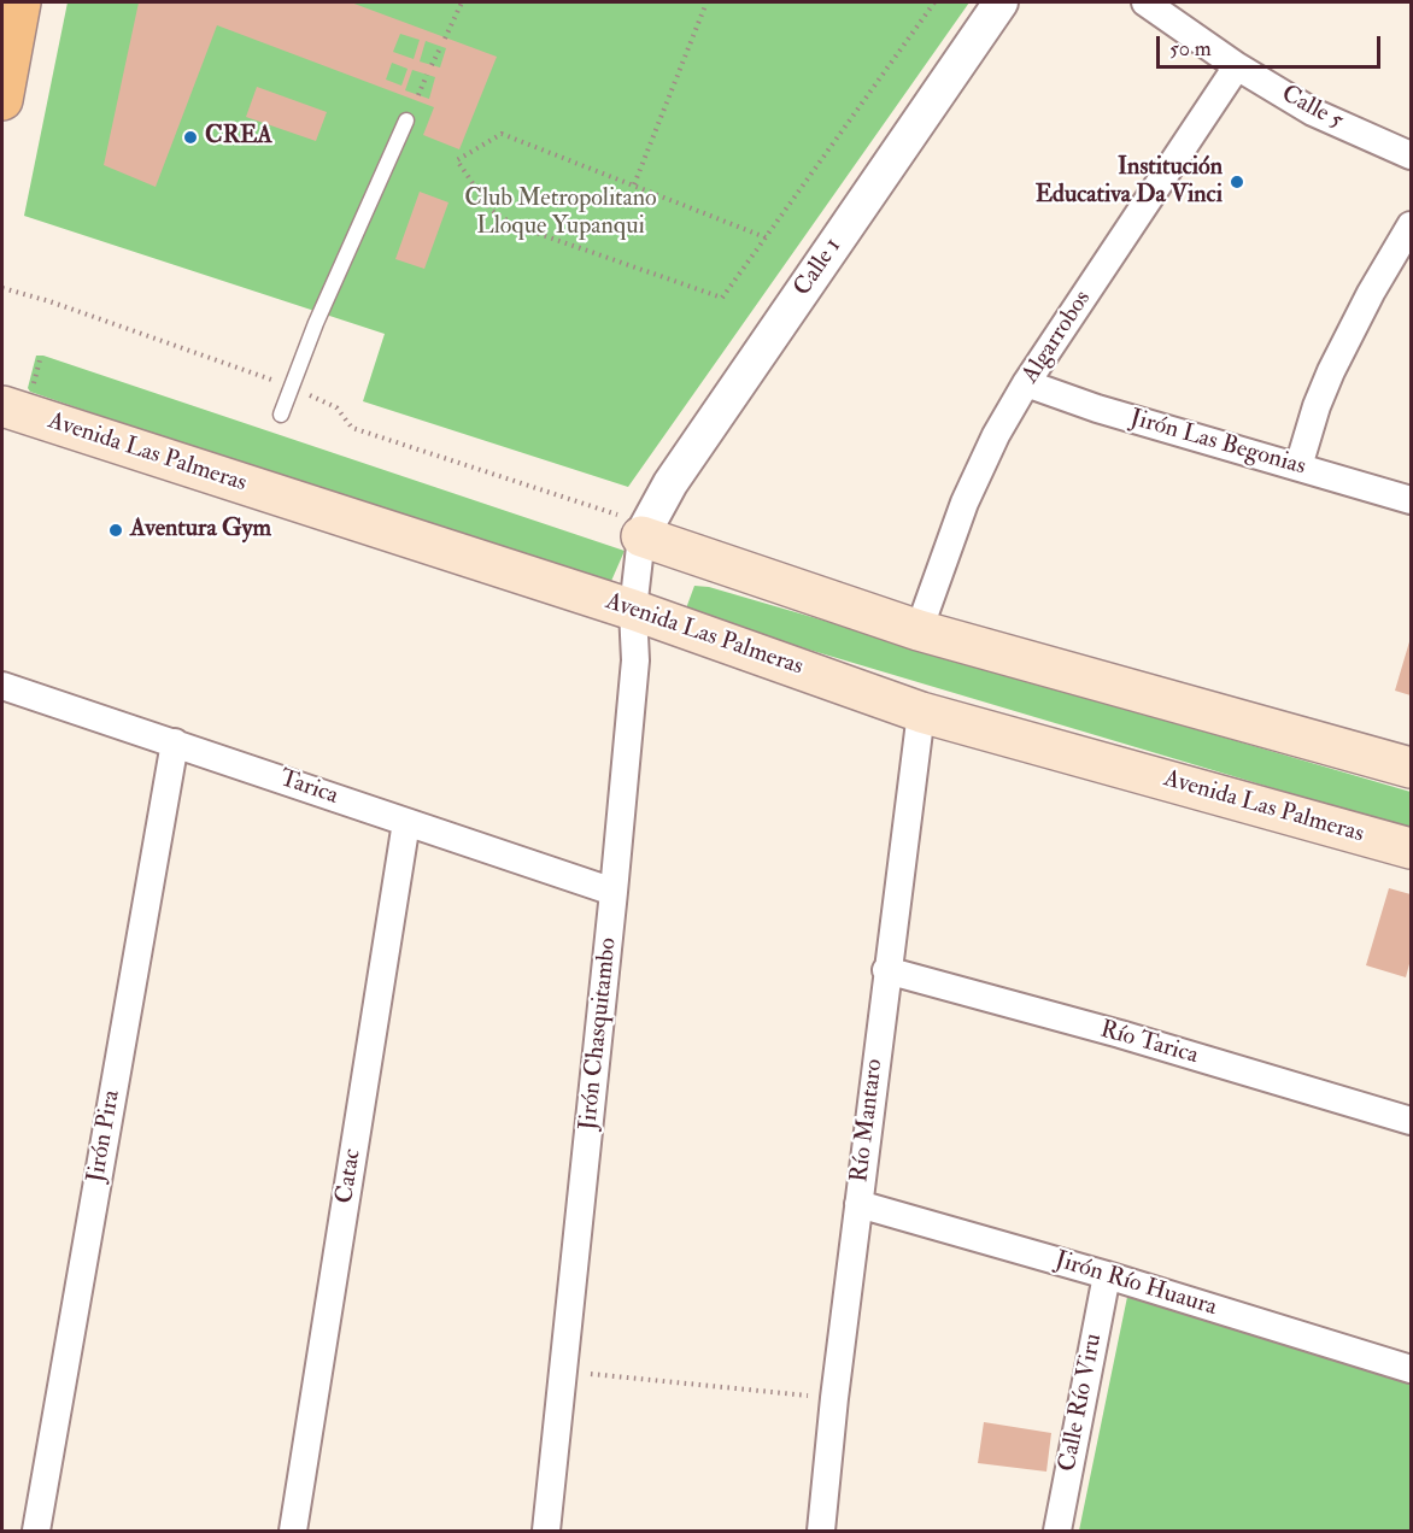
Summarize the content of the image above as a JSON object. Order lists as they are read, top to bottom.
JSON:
{
  "streets": {
    "main road": ["Avenida Las Palmeras"],
    "street": [
      "Calle 5",
      "Calle 1",
      "Algarrobos",
      "Jirón Las Begonias",
      "Tarica",
      "Jirón Chasquitambo",
      "Río Tarica",
      "Río Mantaro",
      "Jirón Pira",
      "Catac",
      "Jirón Río Huaura",
      "Calle Río Viru"
    ]
  },
  "crossings": [
    ["Calle 5", "Algarrobos"],
    ["Calle 1", "Jirón Chasquitambo"],
    ["Algarrobos", "Jirón Las Begonias"],
    ["Avenida Las Palmeras", "Jirón Chasquitambo"],
    ["Avenida Las Palmeras", "Río Mantaro"],
    ["Tarica", "Jirón Chasquitambo"],
    ["Tarica", "Jirón Pira"],
    ["Tarica", "Catac"],
    ["Río Tarica", "Río Mantaro"],
    ["Río Mantaro", "Jirón Río Huaura"],
    ["Jirón Río Huaura", "Calle Río Viru"]
  ],
  "parks": ["Club Metropolitano Lloque Yupanqui"],
  "places": ["CREA", "Institución Educativa Da Vinci", "Aventura Gym"],
  "scale_bar": "50 m"
}
